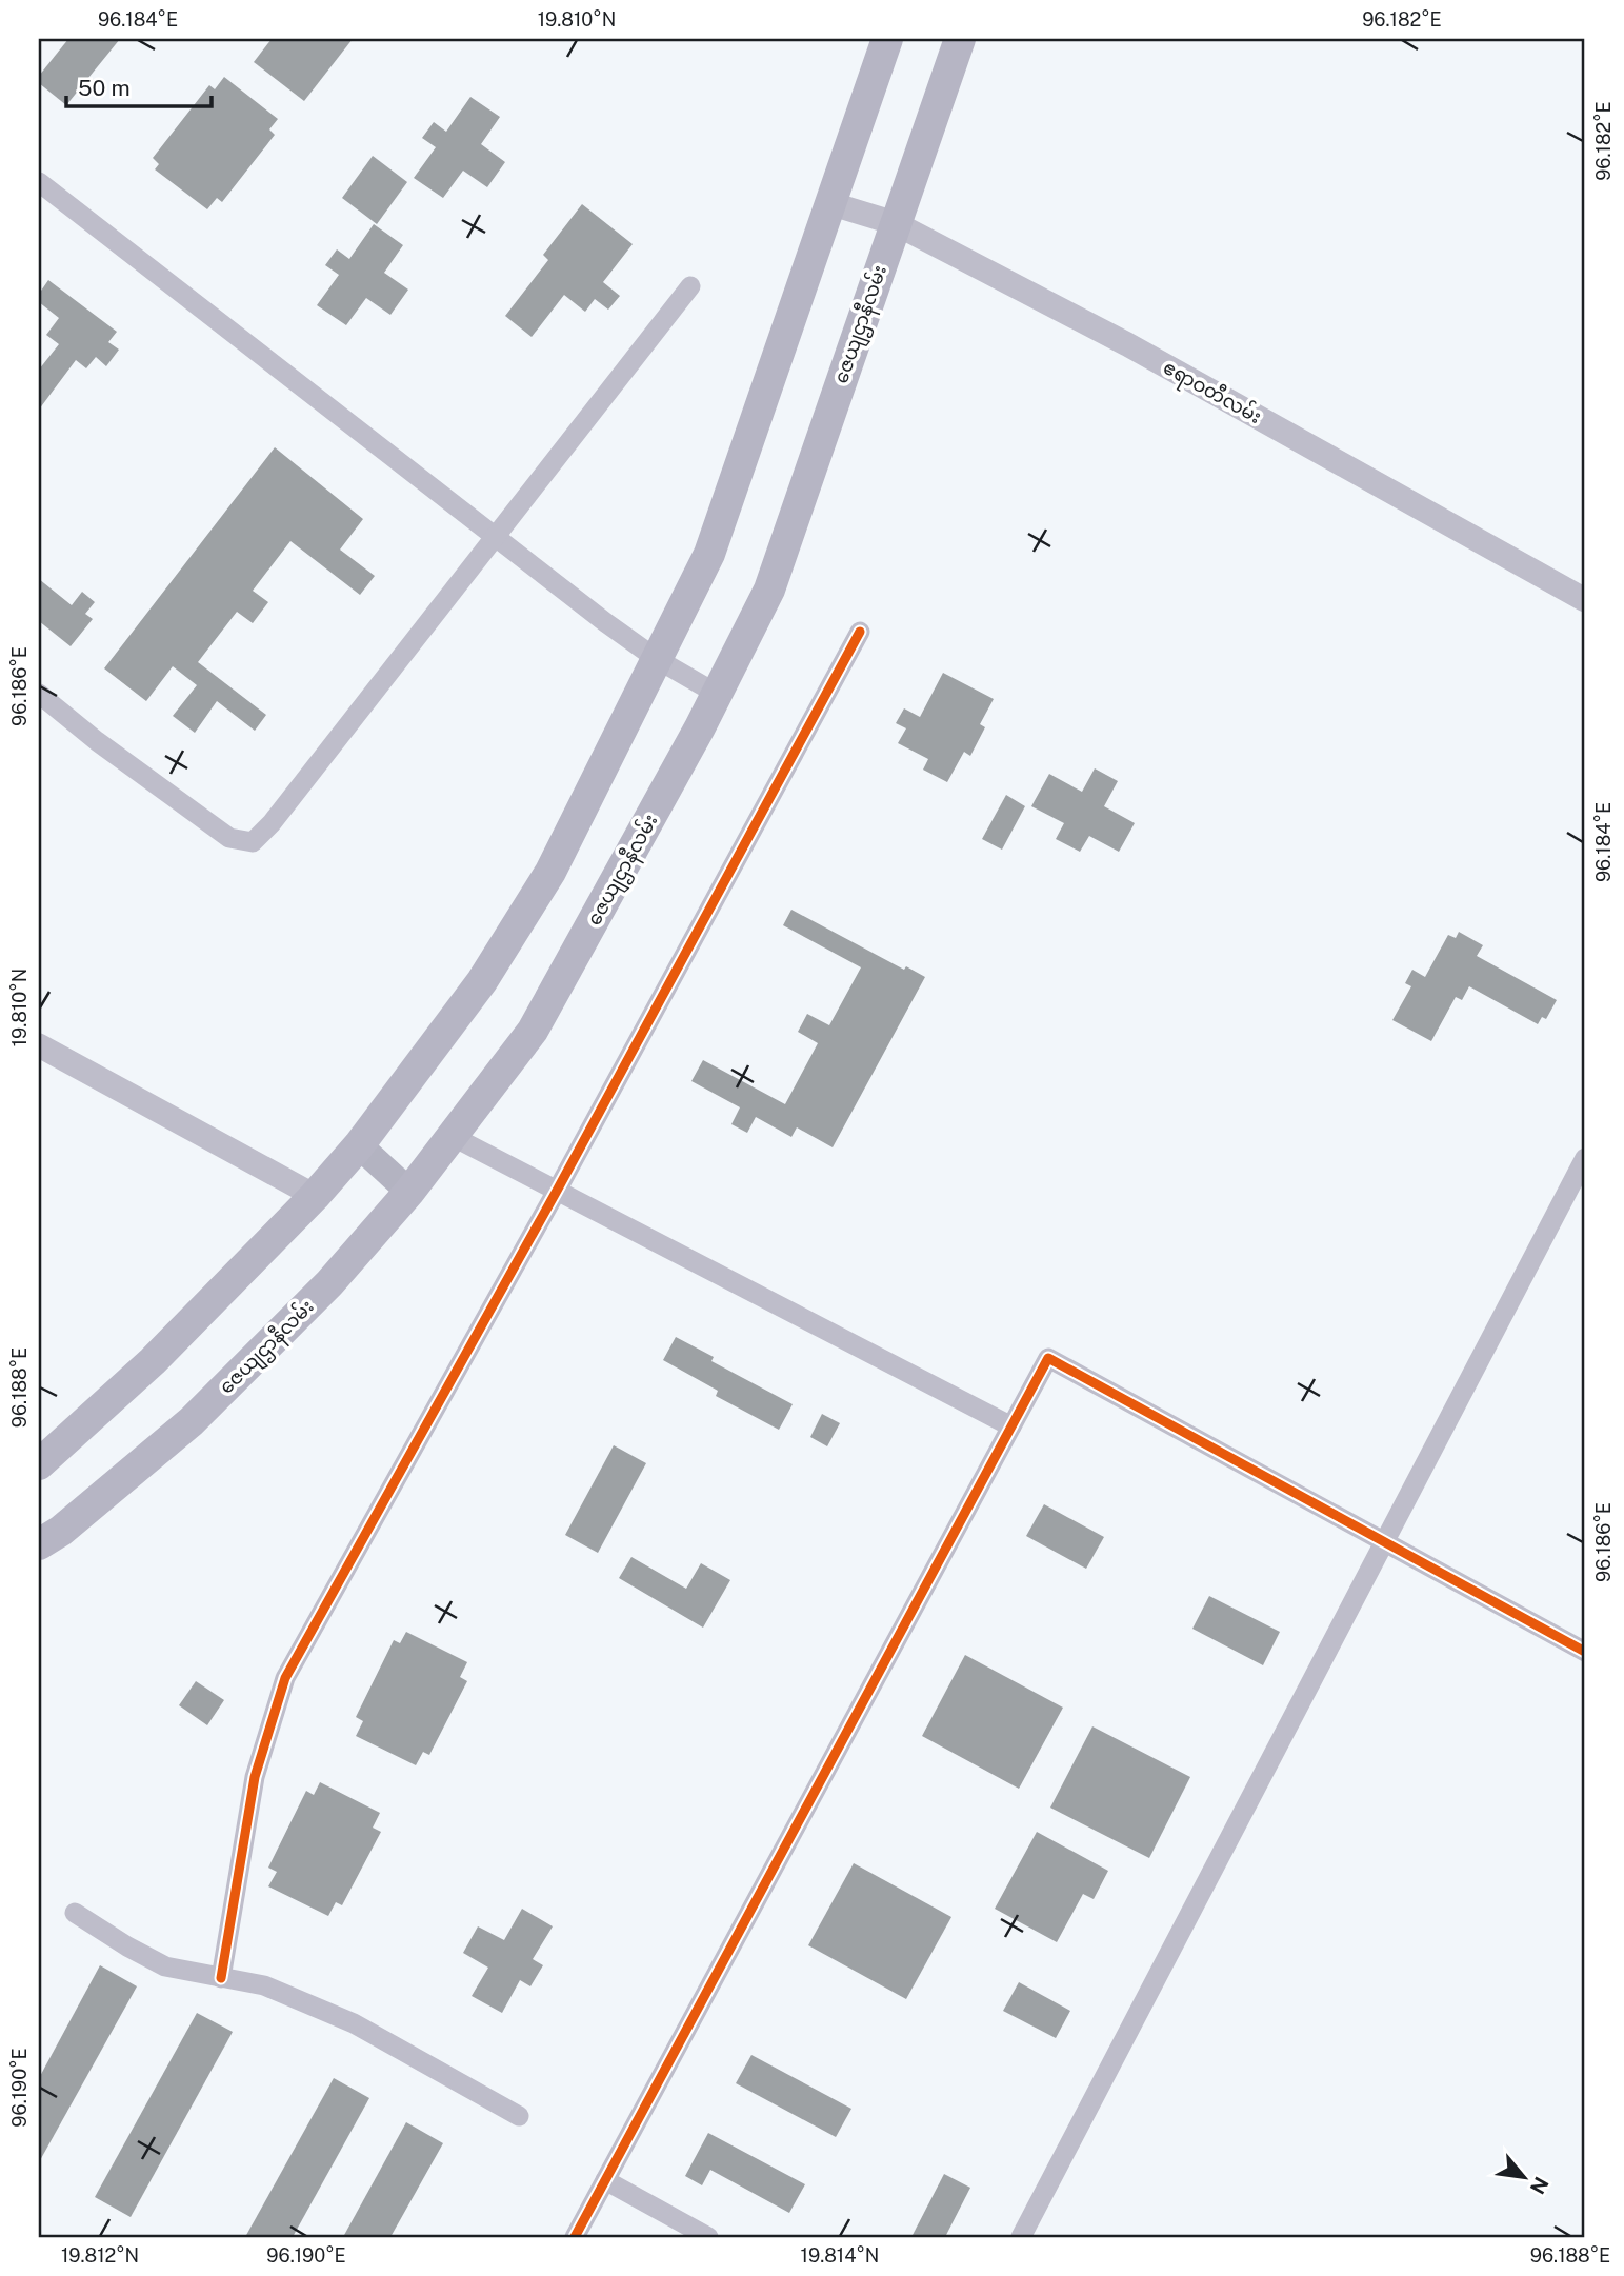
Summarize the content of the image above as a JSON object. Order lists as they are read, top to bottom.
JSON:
{
  "streets": {
    "main road": ["ဇေယျဌာနီလမ်း"],
    "street": ["ဧရာဝတီလမ်း"]
  },
  "crossings": [
    ["ဇေယျဌာနီလမ်း", "ဧရာဝတီလမ်း"]
  ],
  "scale_bar": "50 m",
  "north": "bottom right",
  "coordinates": [
    "96.184°E",
    "19.810°N",
    "96.182°E",
    "96.186°E",
    "96.188°E",
    "96.190°E",
    "19.812°N",
    "19.814°N"
  ]
}
